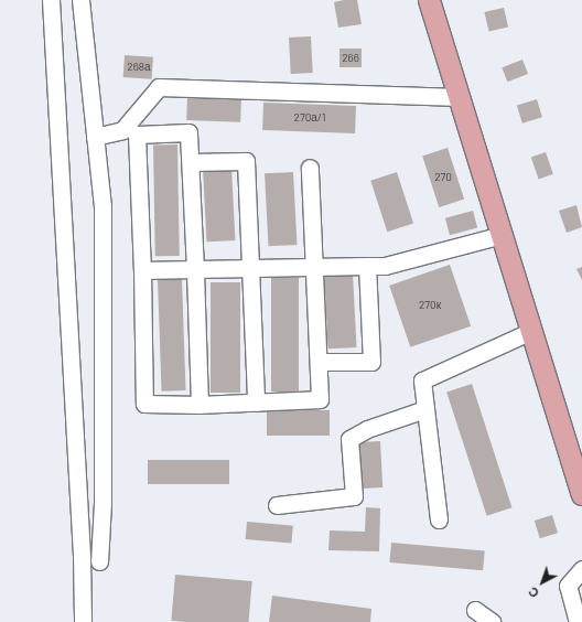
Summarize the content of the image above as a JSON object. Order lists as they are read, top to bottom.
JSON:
{
  "house_numbers": [
    "266",
    "268а",
    "270а/1",
    "270",
    "270к"
  ],
  "north": "bottom left"
}
